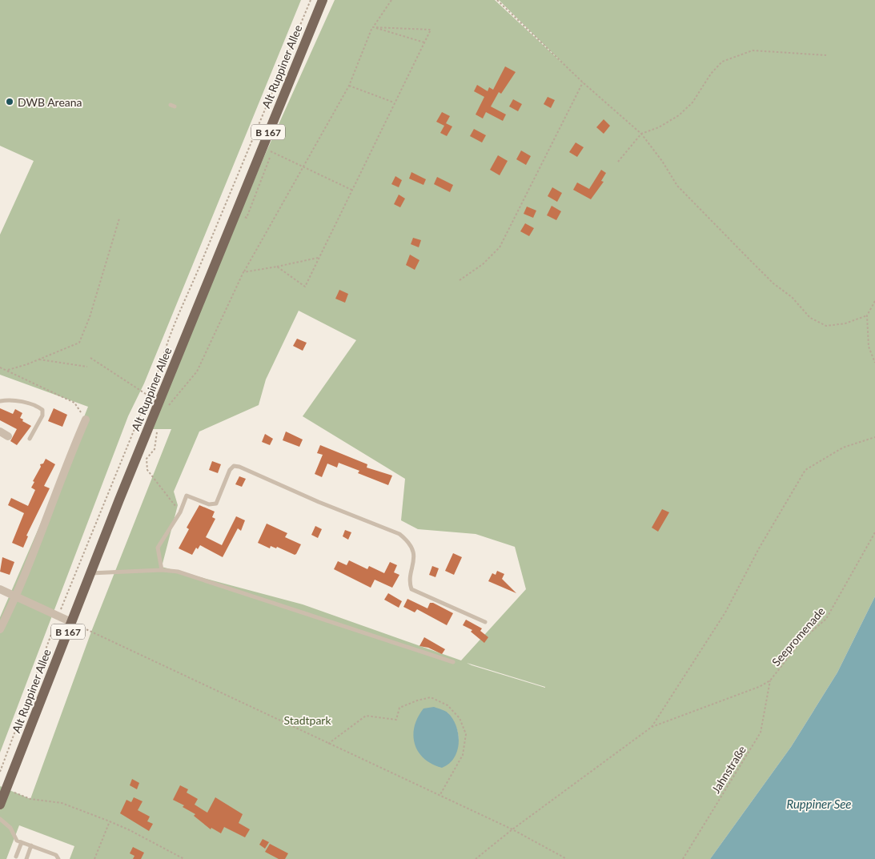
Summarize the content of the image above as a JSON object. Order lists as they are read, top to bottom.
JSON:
{
  "streets": {
    "main road": ["Alt Ruppiner Allee", "B 167"],
    "path": ["Seepromenade", "Jahnstraße"]
  },
  "crossings": [
    ["Seepromenade", "Jahnstraße"]
  ],
  "water": ["Ruppiner See"],
  "parks": ["Stadtpark"],
  "places": ["DWB Areana"]
}
